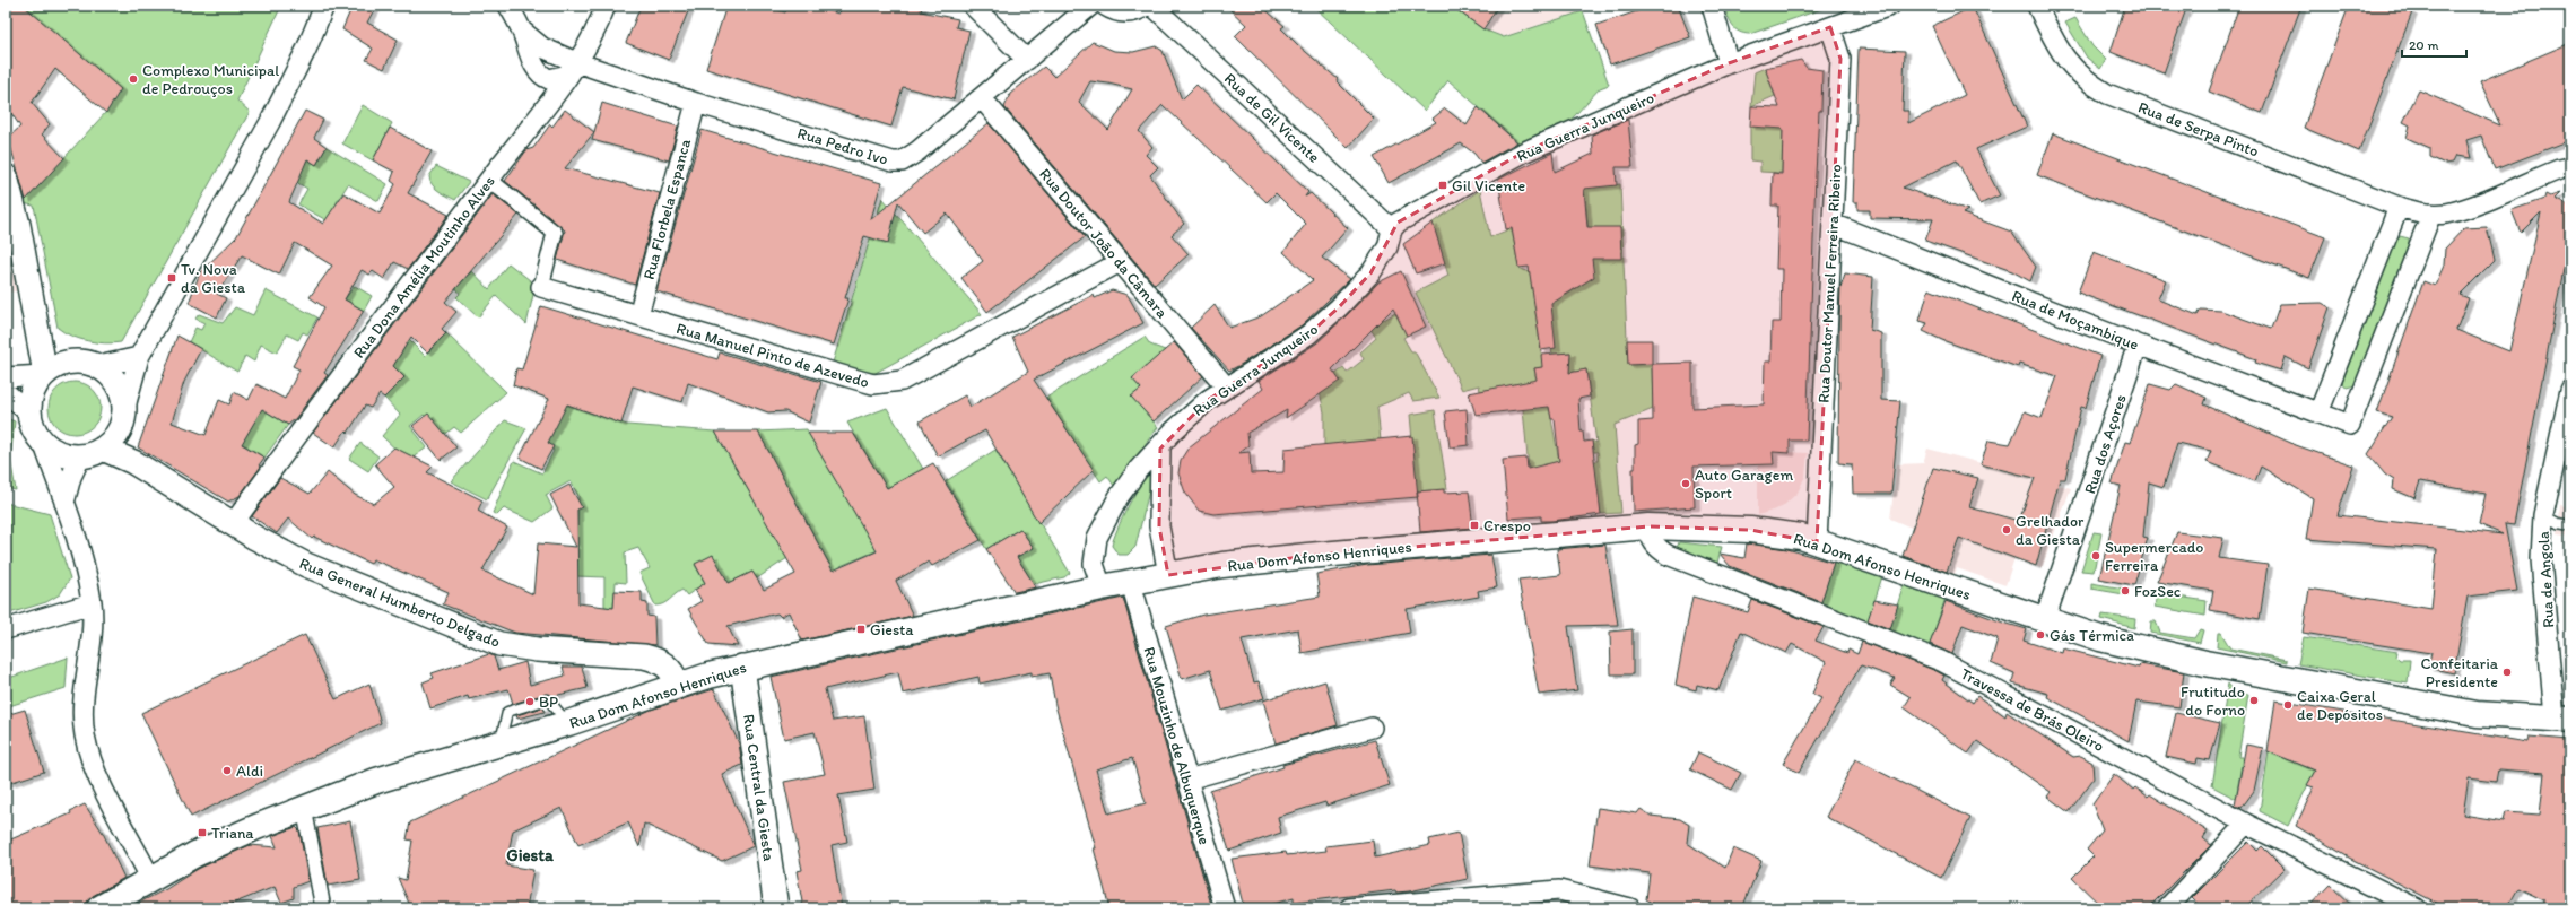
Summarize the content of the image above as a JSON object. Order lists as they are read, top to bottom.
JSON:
{
  "streets": {
    "main road": ["Rua Dom Afonso Henriques"],
    "street": [
      "Rua de Gil Vicente",
      "Rua Guerra Junqueiro",
      "Rua de Serpa Pinto",
      "Rua Pedro Ivo",
      "Rua Florbela Espanca",
      "Rua Doutor João da Câmara",
      "Rua Dona Amélia Moutinho Alves",
      "Rua Doutor Manuel Ferreira Ribeiro",
      "Rua de Moçambique",
      "Rua Manuel Pinto de Azevedo",
      "Rua dos Açores",
      "Rua de Angola",
      "Rua General Humberto Delgado",
      "Travessa de Brás Oleiro",
      "Rua Mouzinho de Albuquerque",
      "Rua Central da Giesta"
    ]
  },
  "crossings": [
    ["Rua de Gil Vicente", "Rua Guerra Junqueiro"],
    ["Rua Guerra Junqueiro", "Rua Doutor João da Câmara"],
    ["Rua Guerra Junqueiro", "Rua Doutor Manuel Ferreira Ribeiro"],
    ["Rua Guerra Junqueiro", "Rua Dom Afonso Henriques"],
    ["Rua Pedro Ivo", "Rua Florbela Espanca"],
    ["Rua Pedro Ivo", "Rua Doutor João da Câmara"],
    ["Rua Pedro Ivo", "Rua Dona Amélia Moutinho Alves"],
    ["Rua Florbela Espanca", "Rua Manuel Pinto de Azevedo"],
    ["Rua Doutor João da Câmara", "Rua Manuel Pinto de Azevedo"],
    ["Rua Dona Amélia Moutinho Alves", "Rua Manuel Pinto de Azevedo"],
    ["Rua Dona Amélia Moutinho Alves", "Rua General Humberto Delgado"],
    ["Rua Doutor Manuel Ferreira Ribeiro", "Rua de Moçambique"],
    ["Rua Doutor Manuel Ferreira Ribeiro", "Rua Dom Afonso Henriques"],
    ["Rua de Moçambique", "Rua dos Açores"],
    ["Rua dos Açores", "Rua Dom Afonso Henriques"],
    ["Rua Dom Afonso Henriques", "Rua de Angola"],
    ["Rua Dom Afonso Henriques", "Rua General Humberto Delgado"],
    ["Rua Dom Afonso Henriques", "Travessa de Brás Oleiro"],
    ["Rua Dom Afonso Henriques", "Rua Mouzinho de Albuquerque"],
    ["Rua Dom Afonso Henriques", "Rua Central da Giesta"]
  ],
  "districts": ["Giesta"],
  "places": {
    "other": [
      "Complexo Municipal de Pedrouços",
      "Auto Garagem Sport",
      "Grelhador da Giesta",
      "Supermercado Ferreira",
      "FozSec",
      "Gás Térmica",
      "Confeitaria Presidente",
      "Frutitudo do Forno",
      "BP",
      "Caixa Geral de Depósitos",
      "Aldi"
    ],
    "transit": [
      "Gil Vicente",
      "Tv. Nova da Giesta",
      "Crespo",
      "Giesta",
      "Triana"
    ]
  },
  "scale_bar": "20 m"
}
